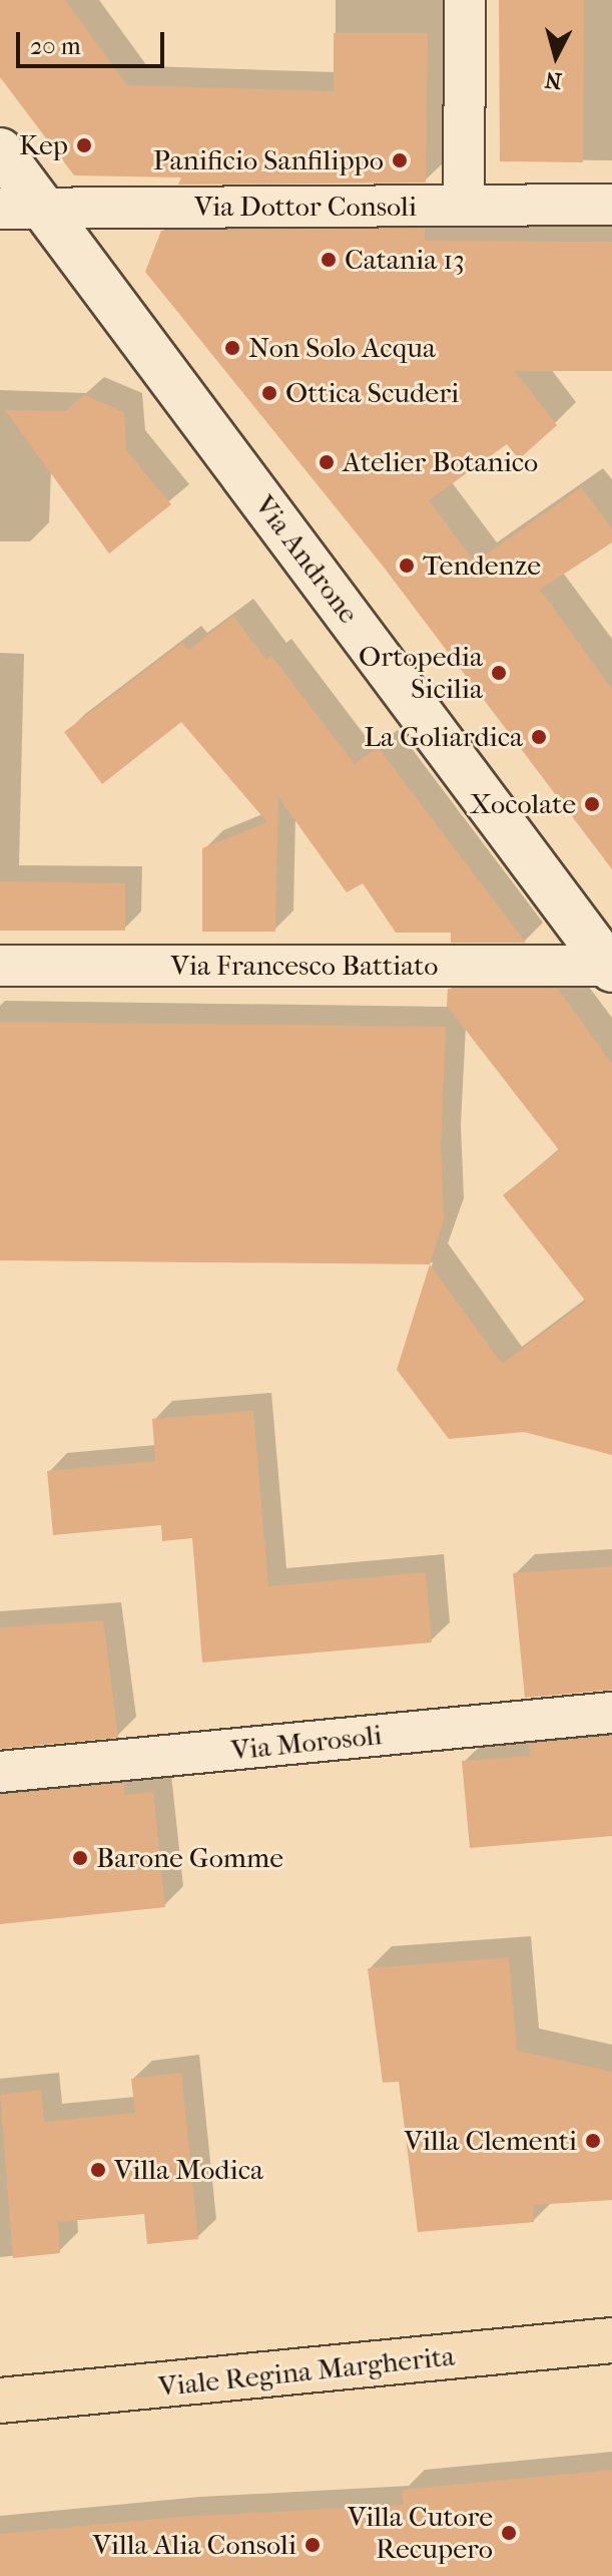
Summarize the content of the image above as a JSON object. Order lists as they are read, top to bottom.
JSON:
{
  "streets": {
    "main road": ["Via Androne", "Viale Regina Margherita"],
    "street": ["Via Dottor Consoli", "Via Francesco Battiato", "Via Morosoli"]
  },
  "crossings": [
    ["Via Dottor Consoli", "Via Androne"],
    ["Via Androne", "Via Francesco Battiato"]
  ],
  "places": [
    "Kep",
    "Panificio Sanfilippo",
    "Catania 13",
    "Non Solo Acqua",
    "Ottica Scuderi",
    "Atelier Botanico",
    "Tendenze",
    "Ortopedia Sicilia",
    "La Goliardica",
    "Xocolate",
    "Barone Gomme",
    "Villa Clementi",
    "Villa Modica",
    "Villa Cutore Recupero",
    "Villa Alia Consoli"
  ],
  "scale_bar": "20 m",
  "north": "bottom"
}
